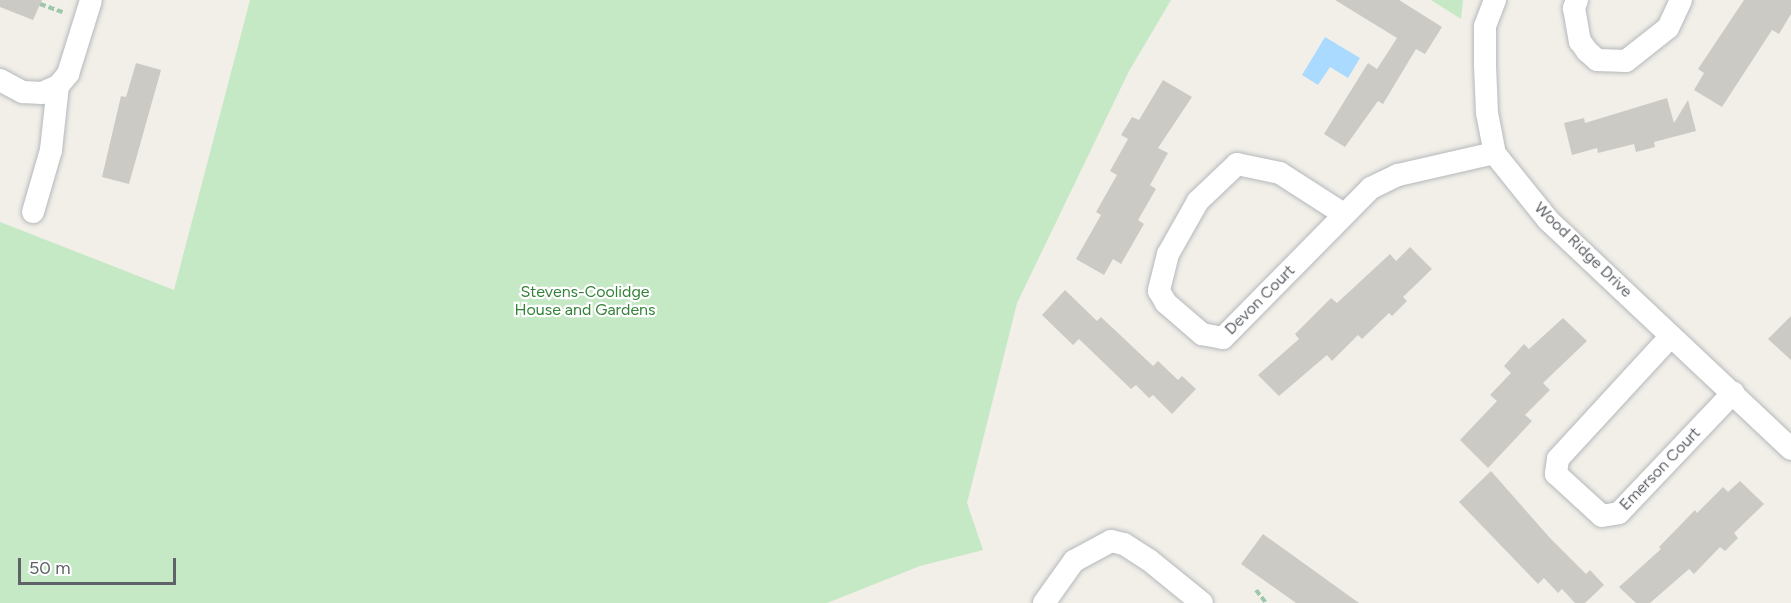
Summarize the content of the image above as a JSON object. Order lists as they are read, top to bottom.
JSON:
{
  "streets": {
    "street": ["Wood Ridge Drive", "Devon Court", "Emerson Court"]
  },
  "crossings": [
    ["Wood Ridge Drive", "Devon Court"],
    ["Wood Ridge Drive", "Emerson Court"]
  ],
  "parks": ["Stevens-Coolidge House and Gardens"],
  "scale_bar": "50 m"
}
